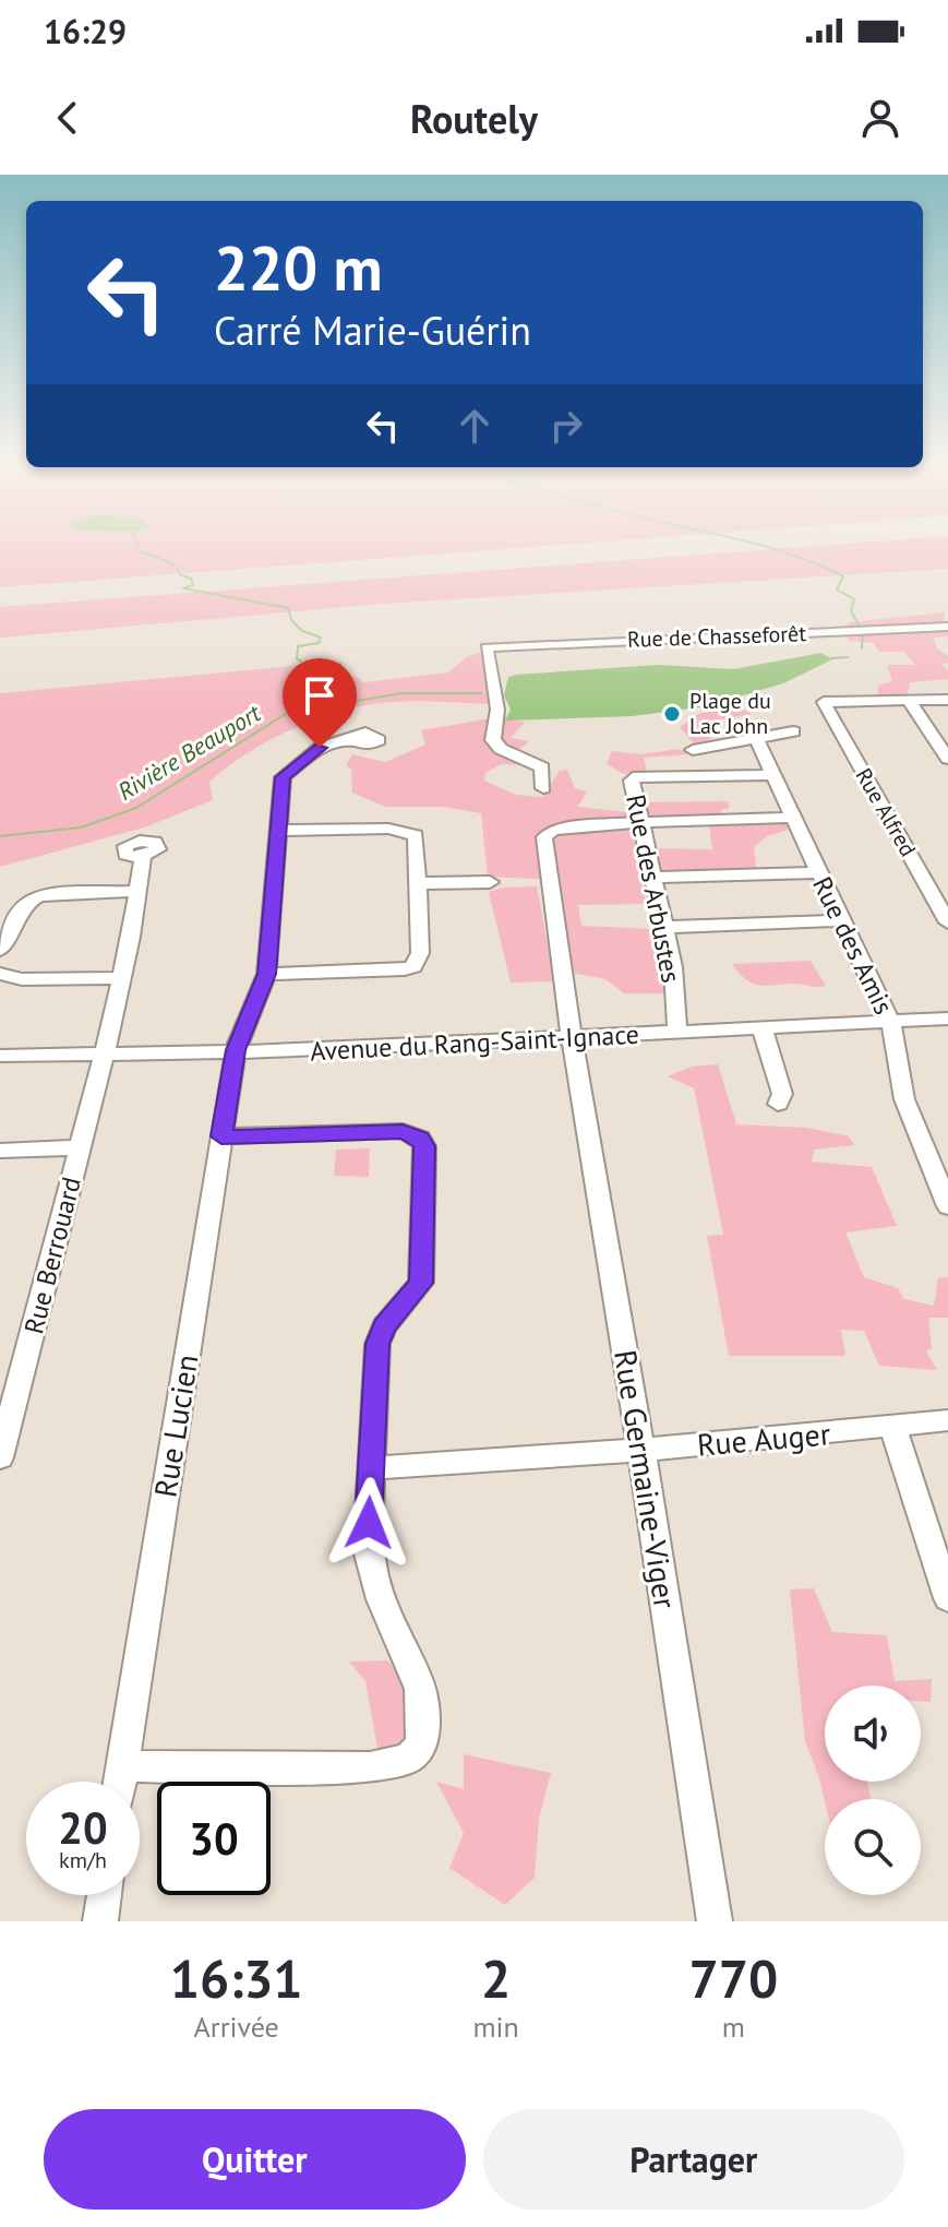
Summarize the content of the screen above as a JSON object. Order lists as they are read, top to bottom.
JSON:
{
  "streets": {
    "street": [
      "Rue de Chasseforêt",
      "Rue Alfred",
      "Rue des Arbustes",
      "Rue des Amis",
      "Avenue du Rang-Saint-Ignace",
      "Rue Berrouard",
      "Rue Lucien",
      "Rue Auger",
      "Rue Germaine-Viger"
    ]
  },
  "crossings": [
    ["Rue des Arbustes", "Rue des Amis"],
    ["Rue des Arbustes", "Avenue du Rang-Saint-Ignace"],
    ["Rue des Arbustes", "Rue Germaine-Viger"],
    ["Rue des Amis", "Avenue du Rang-Saint-Ignace"],
    ["Avenue du Rang-Saint-Ignace", "Rue Berrouard"],
    ["Avenue du Rang-Saint-Ignace", "Rue Lucien"],
    ["Avenue du Rang-Saint-Ignace", "Rue Germaine-Viger"],
    ["Rue Auger", "Rue Germaine-Viger"]
  ],
  "water": ["Rivière Beauport"],
  "places": ["Plage du Lac John"],
  "page": {
    "status": "16:29",
    "header": "Routely",
    "turn": ["220 m", "Carré Marie-Guérin"],
    "speed": "20 km/h",
    "limit": "30",
    "eta": [
      "16:31",
      "Arrivée",
      "2",
      "min",
      "770",
      "m"
    ],
    "buttons": ["Quitter", "Partager"]
  }
}
